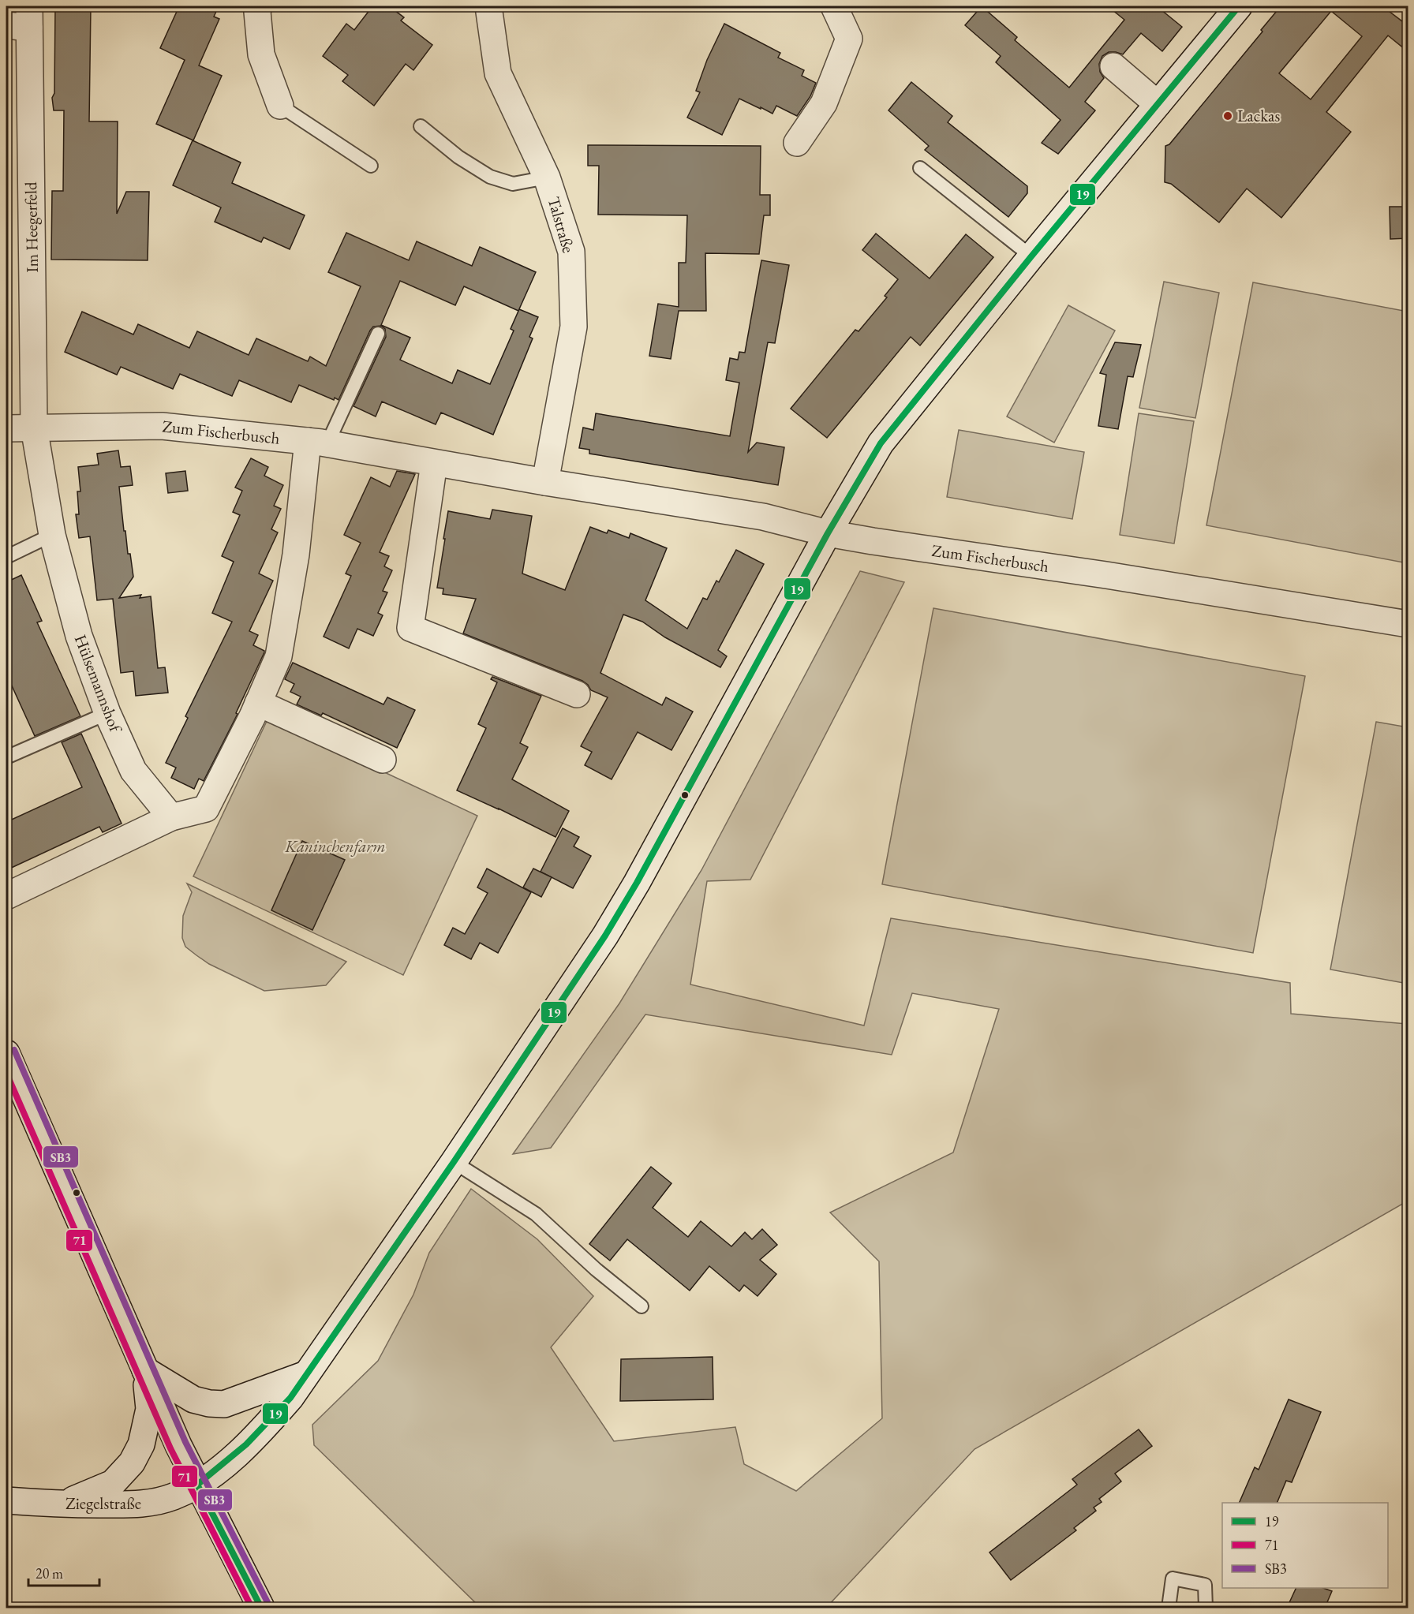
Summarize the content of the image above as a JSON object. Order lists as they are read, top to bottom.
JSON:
{
  "streets": {
    "street": [
      "Talstraße",
      "Im Heegerfeld",
      "Zum Fischerbusch",
      "Hülsemannshof",
      "Ziegelstraße"
    ]
  },
  "crossings": [
    ["Talstraße", "Zum Fischerbusch"],
    ["Im Heegerfeld", "Zum Fischerbusch"],
    ["Im Heegerfeld", "Hülsemannshof"],
    ["Zum Fischerbusch", "Hülsemannshof"],
    ["Zum Fischerbusch", "Ziegelstraße"]
  ],
  "parks": ["Kaninchenfarm"],
  "places": ["Lackas"],
  "lines": ["transit line 19", "transit line SB3", "transit line 71"],
  "legend": ["19", "71", "SB3"],
  "scale_bar": "20 m"
}
